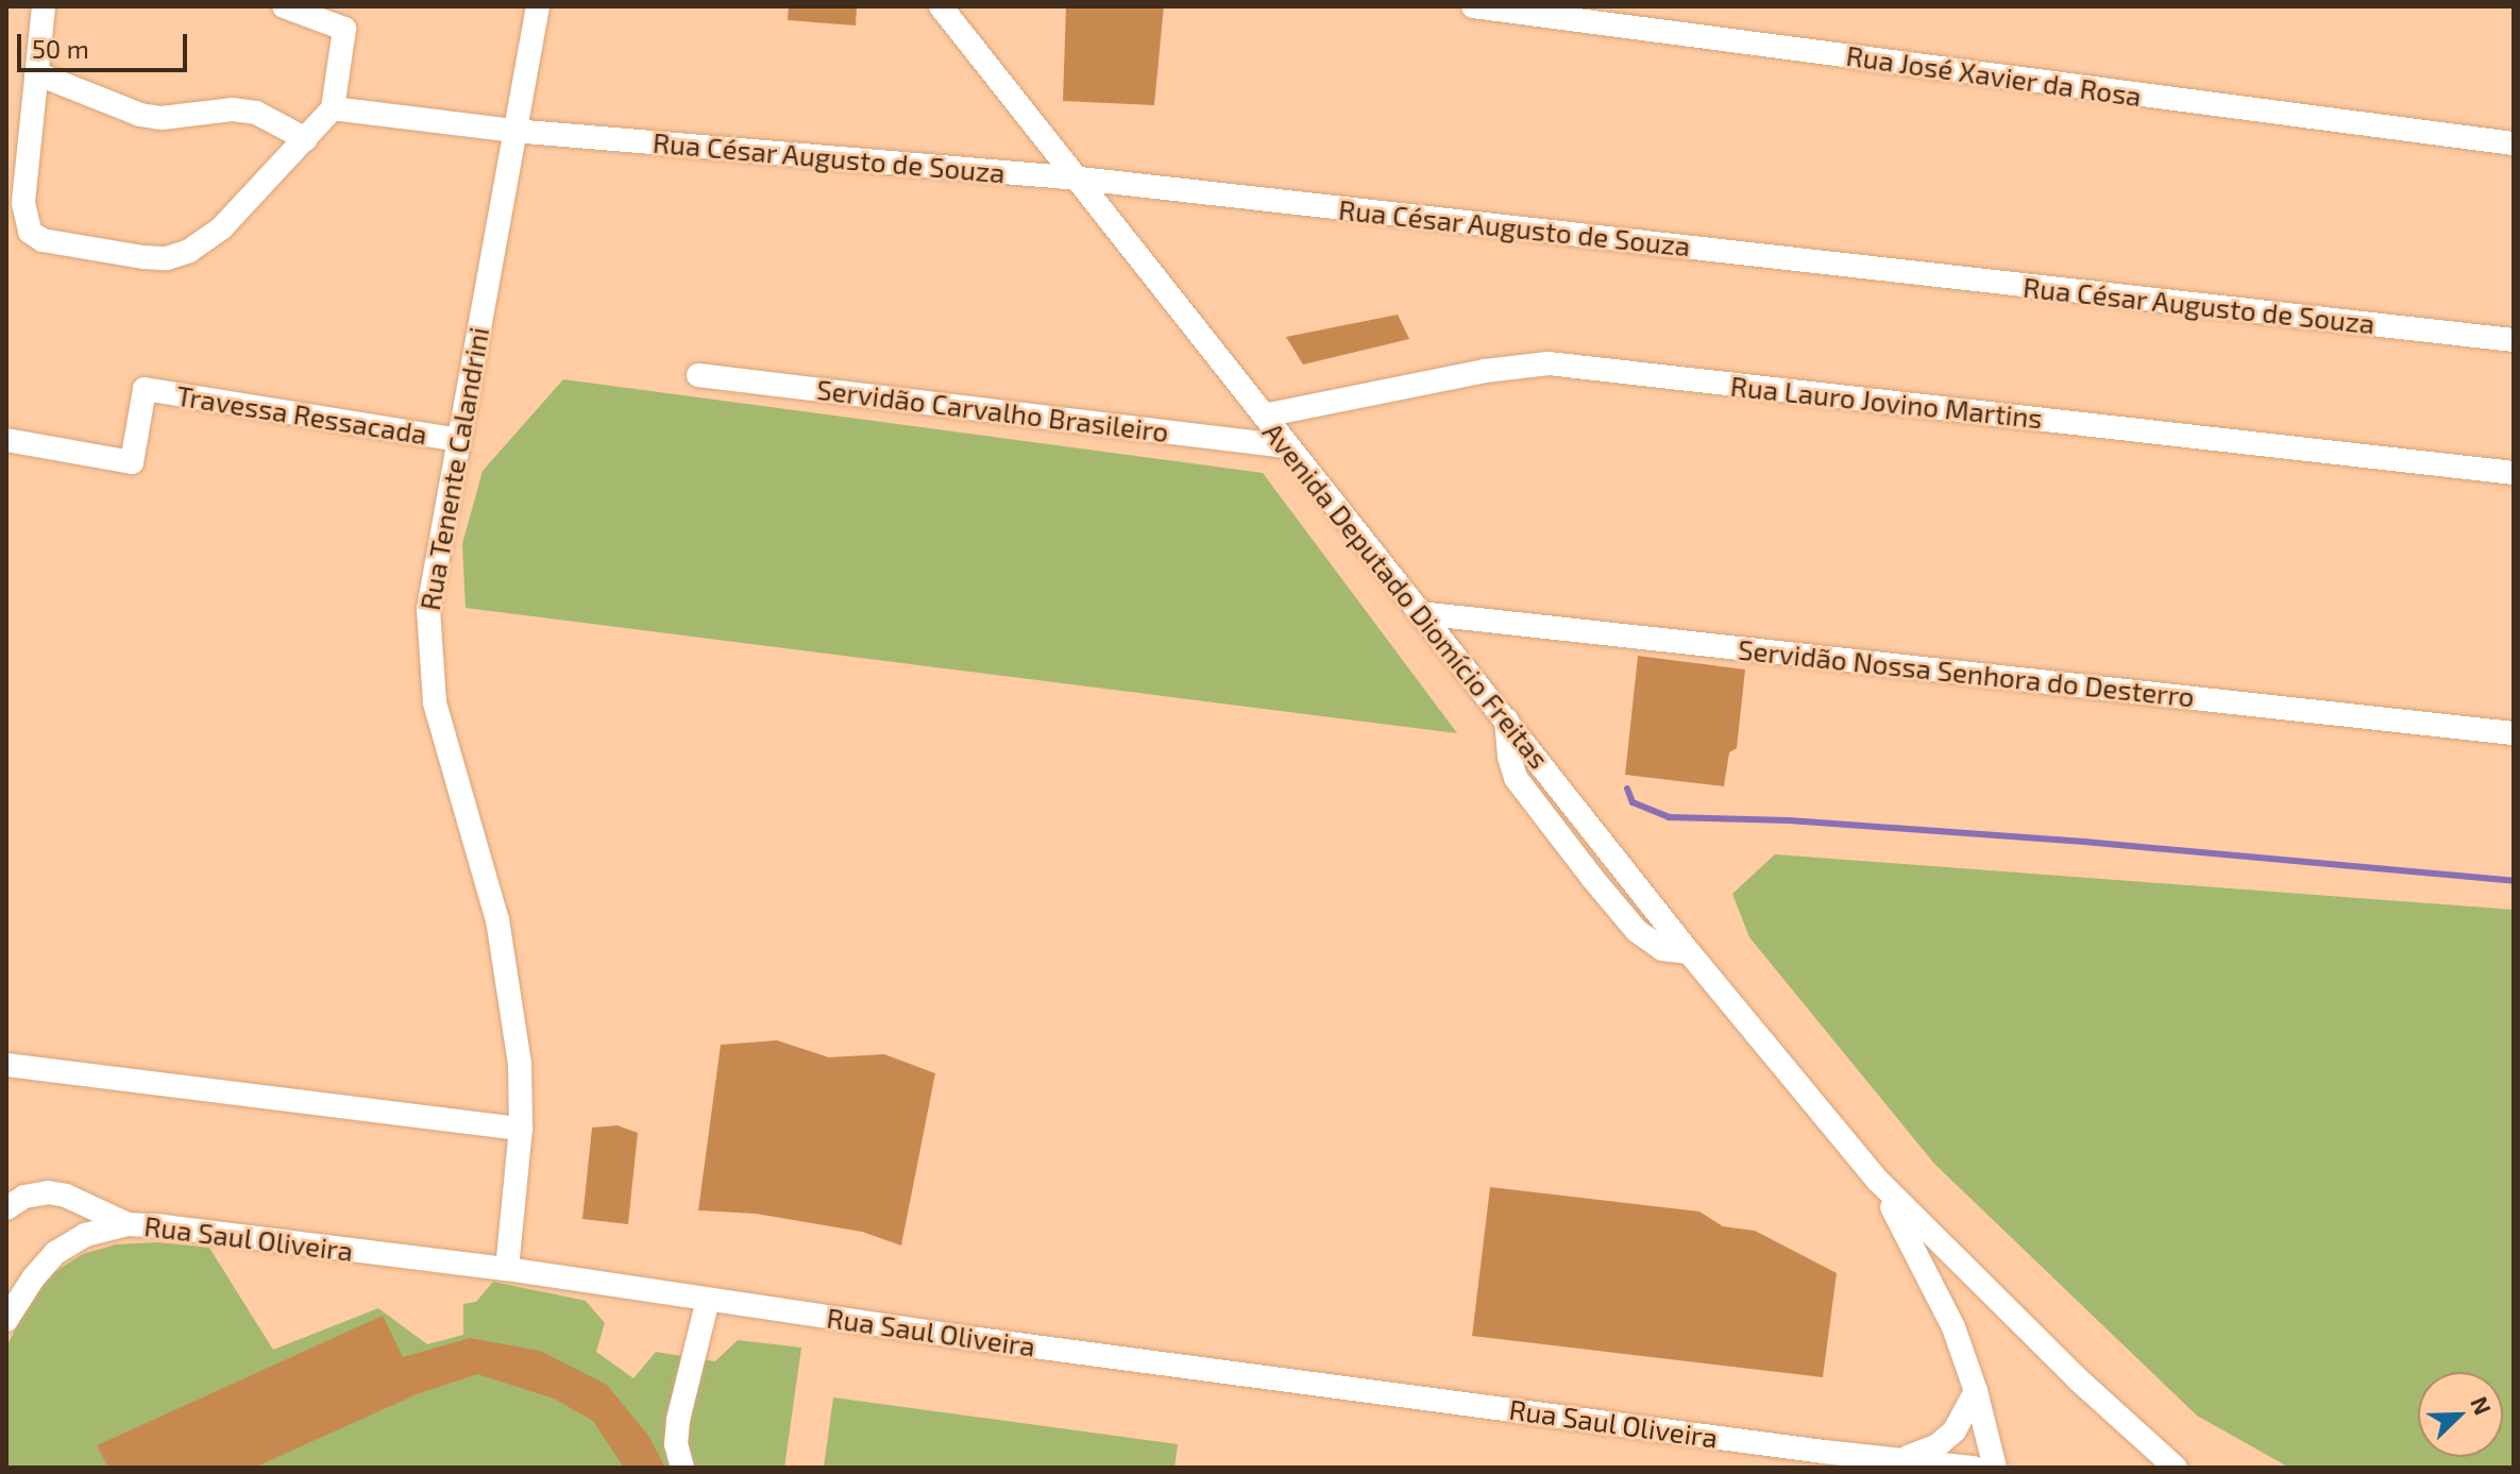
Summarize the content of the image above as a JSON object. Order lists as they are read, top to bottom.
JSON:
{
  "streets": {
    "street": [
      "Rua José Xavier da Rosa",
      "Rua César Augusto de Souza",
      "Rua Lauro Jovino Martins",
      "Servidão Carvalho Brasileiro",
      "Travessa Ressacada",
      "Rua Tenente Calandrini",
      "Avenida Deputado Diomício Freitas",
      "Servidão Nossa Senhora do Desterro",
      "Rua Saul Oliveira"
    ]
  },
  "crossings": [
    ["Rua César Augusto de Souza", "Rua Tenente Calandrini"],
    ["Rua César Augusto de Souza", "Avenida Deputado Diomício Freitas"],
    ["Rua Lauro Jovino Martins", "Avenida Deputado Diomício Freitas"],
    ["Servidão Carvalho Brasileiro", "Avenida Deputado Diomício Freitas"],
    ["Travessa Ressacada", "Rua Tenente Calandrini"],
    ["Rua Tenente Calandrini", "Rua Saul Oliveira"],
    ["Avenida Deputado Diomício Freitas", "Servidão Nossa Senhora do Desterro"],
    ["Avenida Deputado Diomício Freitas", "Rua Saul Oliveira"]
  ],
  "scale_bar": "50 m",
  "north": "top right"
}
